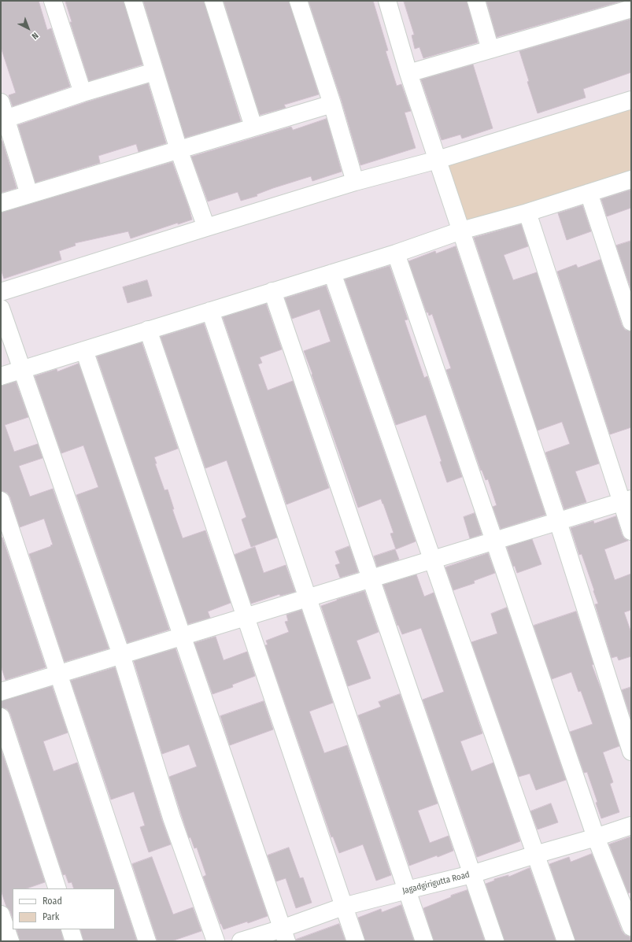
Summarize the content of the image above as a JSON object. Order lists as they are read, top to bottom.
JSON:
{
  "streets": {
    "street": ["Jagadgirigutta Road"]
  },
  "legend": ["Road", "Park"],
  "north": "bottom right"
}
